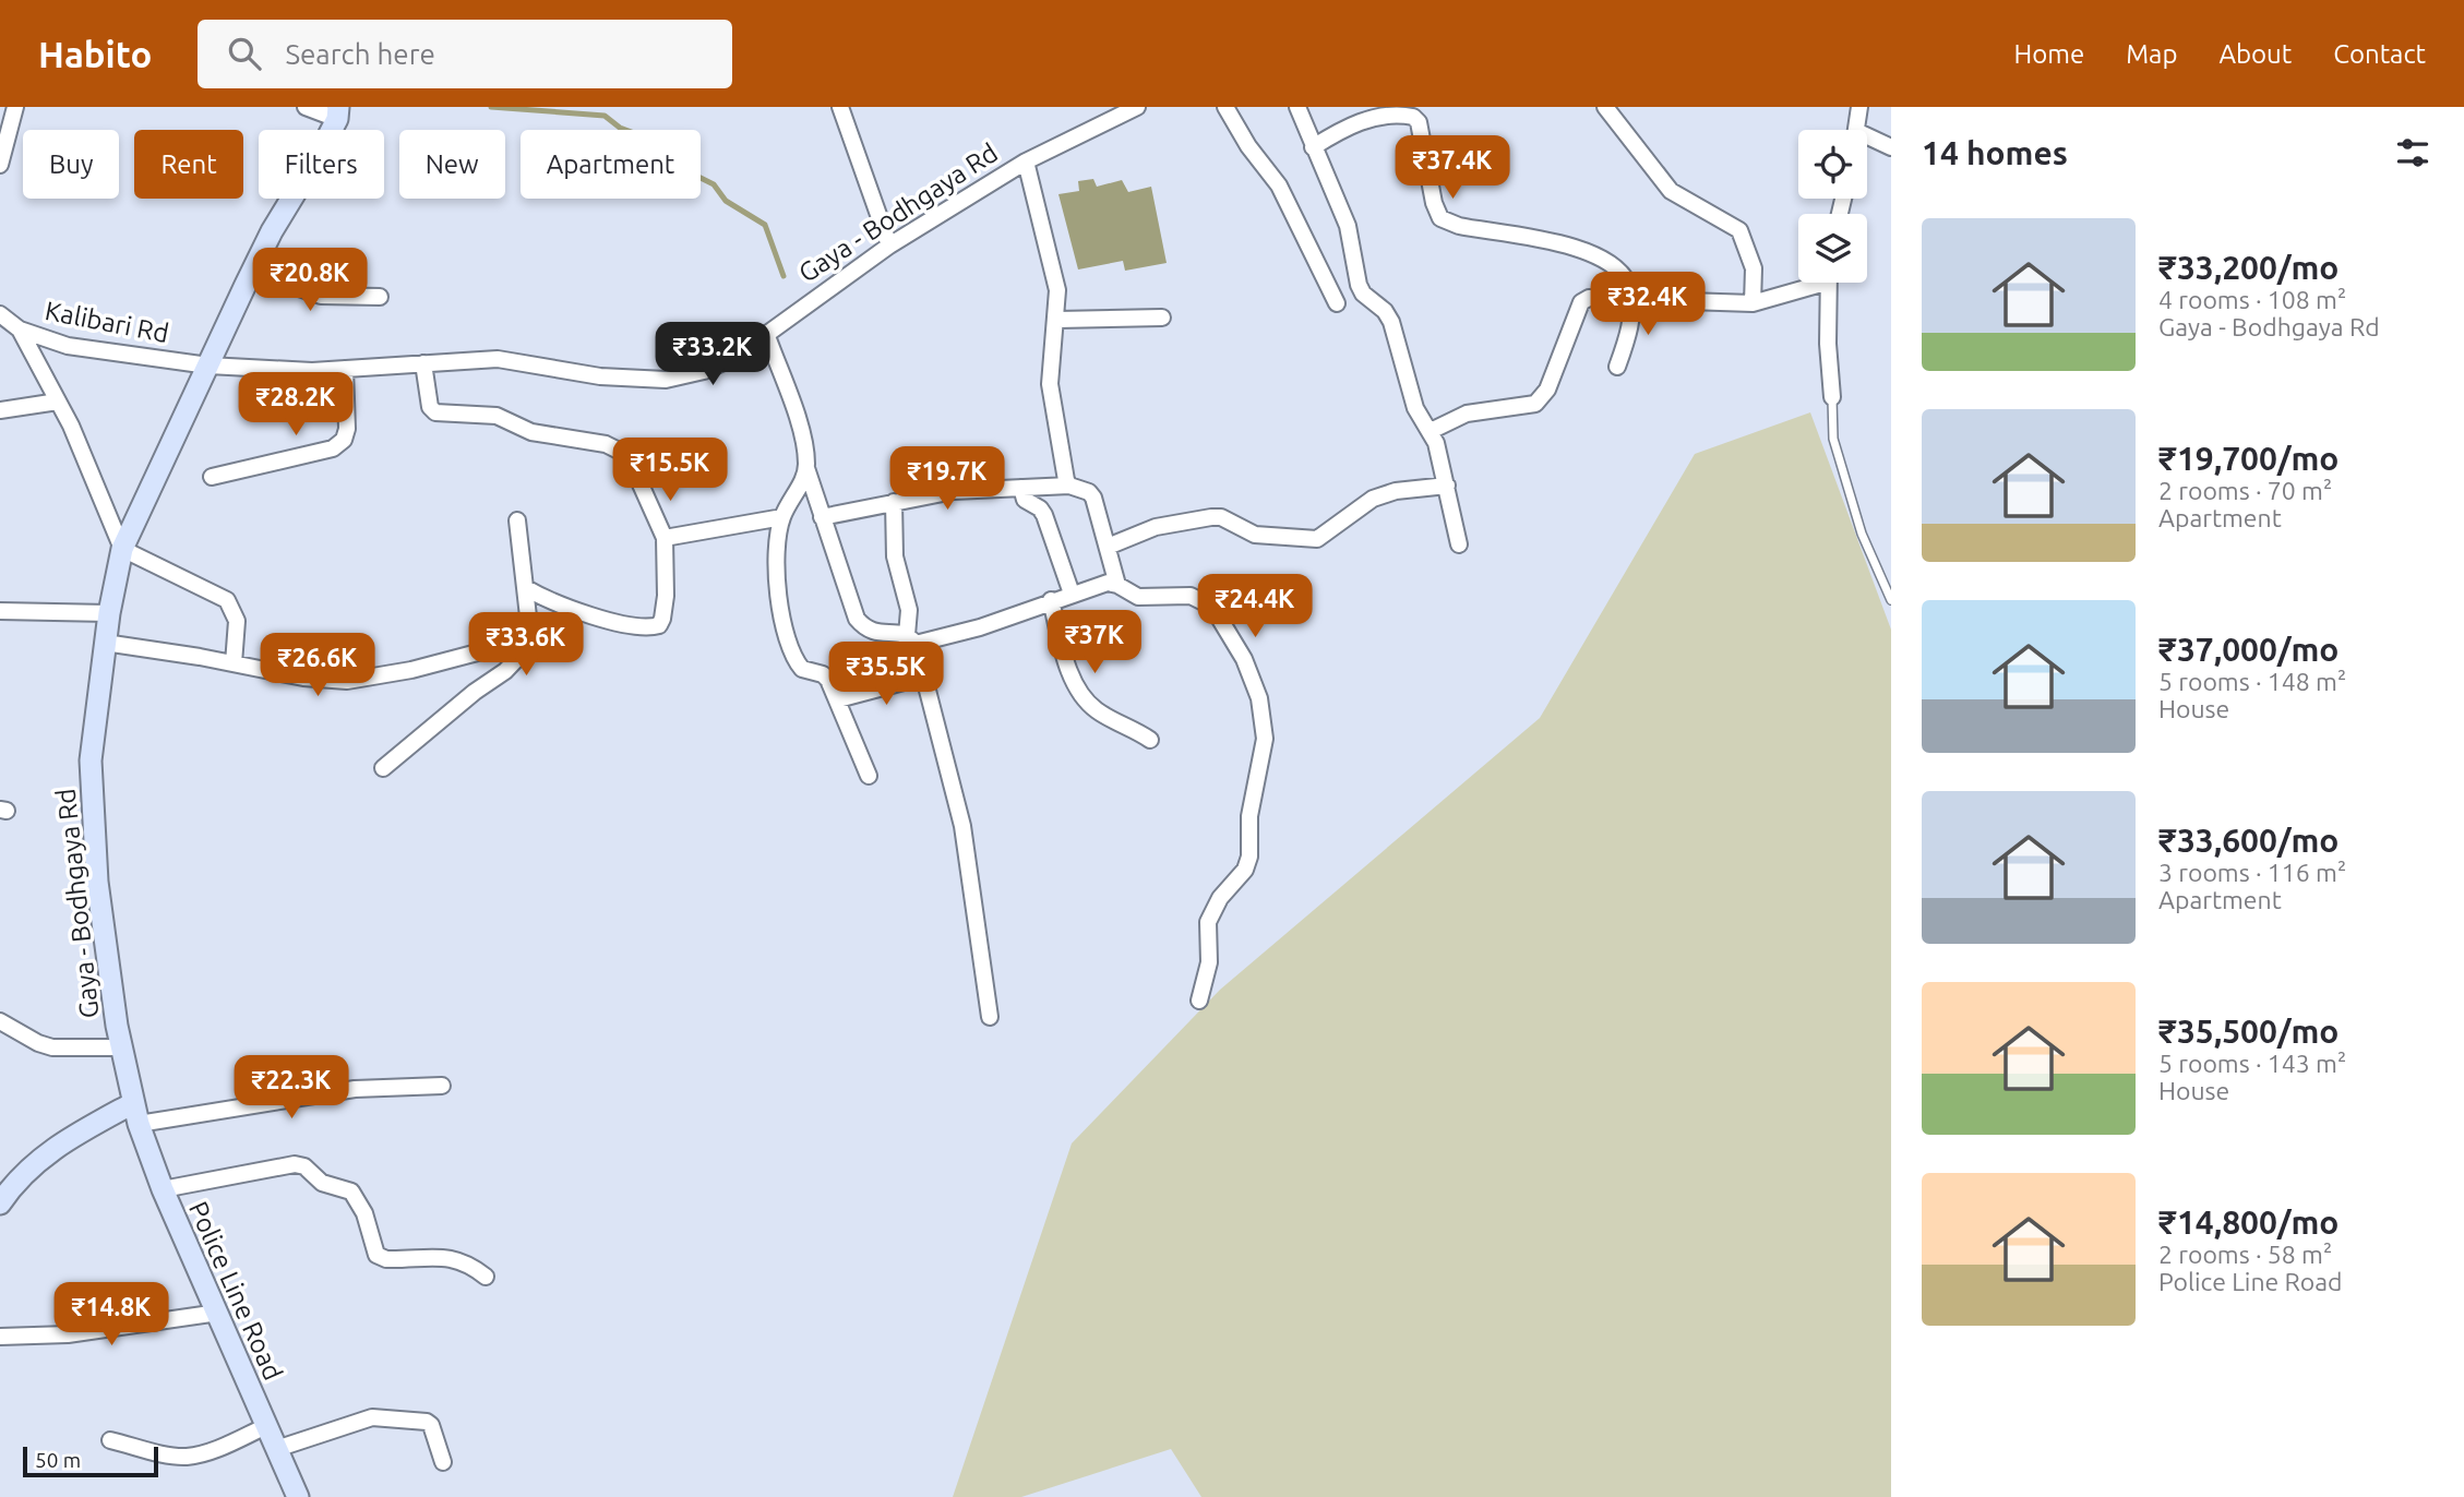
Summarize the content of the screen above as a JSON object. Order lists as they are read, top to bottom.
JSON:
{
  "streets": {
    "street": ["Gaya - Bodhgaya Rd", "Kalibari Rd", "Police Line Road"]
  },
  "crossings": [
    ["Gaya - Bodhgaya Rd", "Kalibari Rd"],
    ["Gaya - Bodhgaya Rd", "Police Line Road"]
  ],
  "scale_bar": "50 m",
  "page": {
    "header": "Habito",
    "search": "Search here",
    "nav": [
      "Home",
      "Map",
      "About",
      "Contact"
    ],
    "heading": "14 homes",
    "chip": [
      "Buy",
      "Rent",
      "Filters",
      "New",
      "Apartment"
    ],
    "price": [
      "₹37.4K",
      "₹20.8K",
      "₹32.4K",
      "₹33.2K",
      "₹28.2K",
      "₹15.5K",
      "₹19.7K",
      "₹24.4K",
      "₹37K",
      "₹33.6K",
      "₹26.6K",
      "₹35.5K",
      "₹22.3K",
      "₹14.8K"
    ],
    "list": [
      {
        "name": "₹33,200/mo",
        "note": "4 rooms · 108 m² · Gaya - Bodhgaya Rd"
      },
      {
        "name": "₹19,700/mo",
        "note": "2 rooms · 70 m² · Apartment"
      },
      {
        "name": "₹37,000/mo",
        "note": "5 rooms · 148 m² · House"
      },
      {
        "name": "₹33,600/mo",
        "note": "3 rooms · 116 m² · Apartment"
      },
      {
        "name": "₹35,500/mo",
        "note": "5 rooms · 143 m² · House"
      },
      {
        "name": "₹14,800/mo",
        "note": "2 rooms · 58 m² · Police Line Road"
      }
    ],
    "scale": "50 m"
  }
}
